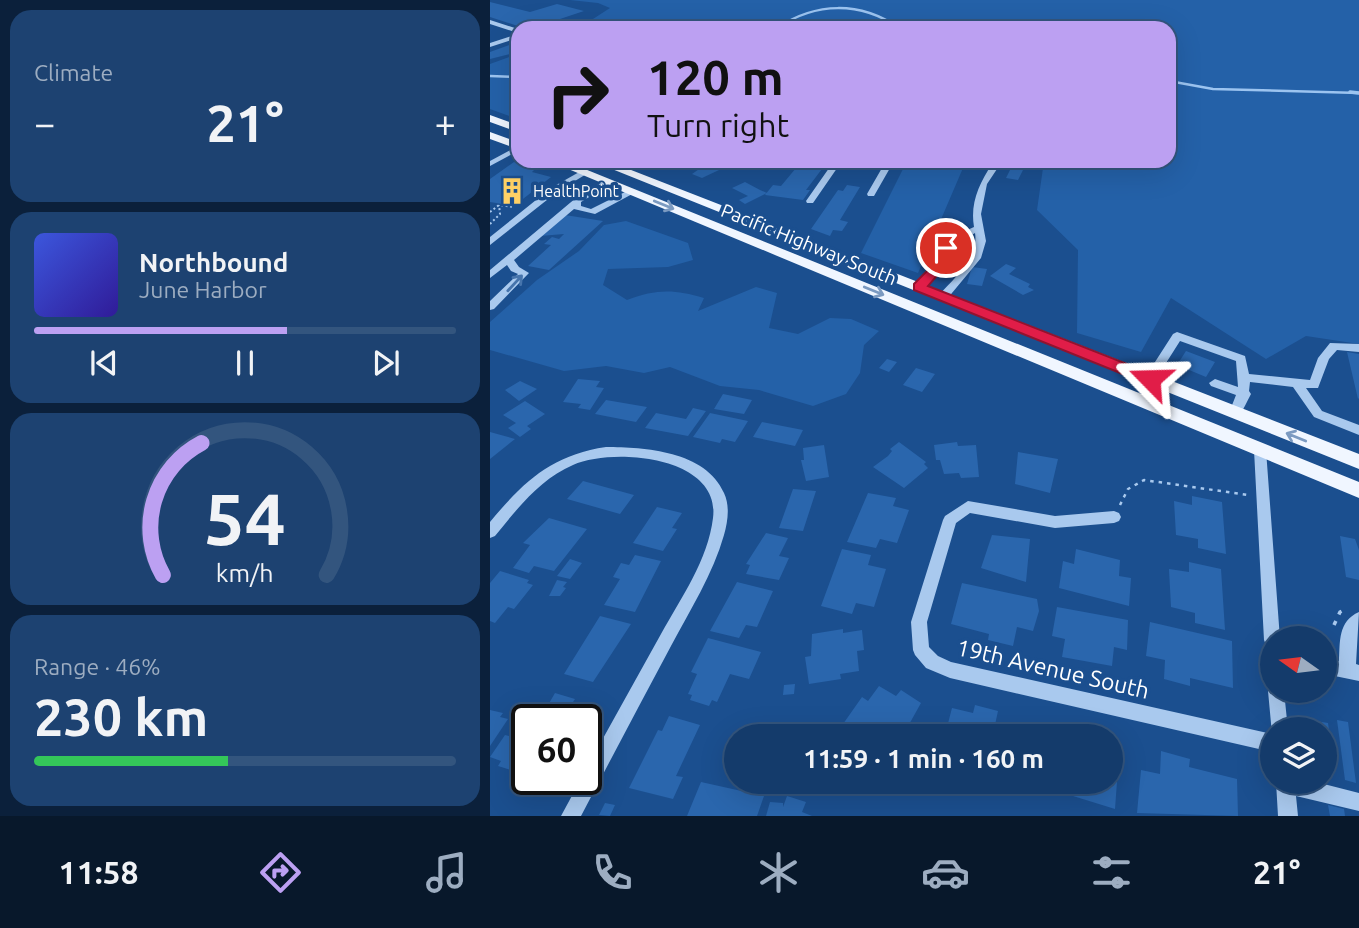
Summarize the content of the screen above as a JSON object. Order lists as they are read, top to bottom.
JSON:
{
  "streets": {
    "main road": ["Pacific Highway South"],
    "street": ["19th Avenue South"]
  },
  "places": {
    "building": ["HealthPoint"]
  },
  "north": "left",
  "page": {
    "tile": [
      "Climate",
      ["Range · 46%", "230 km"]
    ],
    "turn": ["120 m", "Turn right"],
    "heat": ["−", "21°", "+"],
    "song": ["Northbound", "June Harbor"],
    "limit": "60",
    "trip": "11:59 · 1 min · 160 m",
    "tabs": ["11:58", "21°"],
    "gauge": ["54", "km/h"]
  }
}
